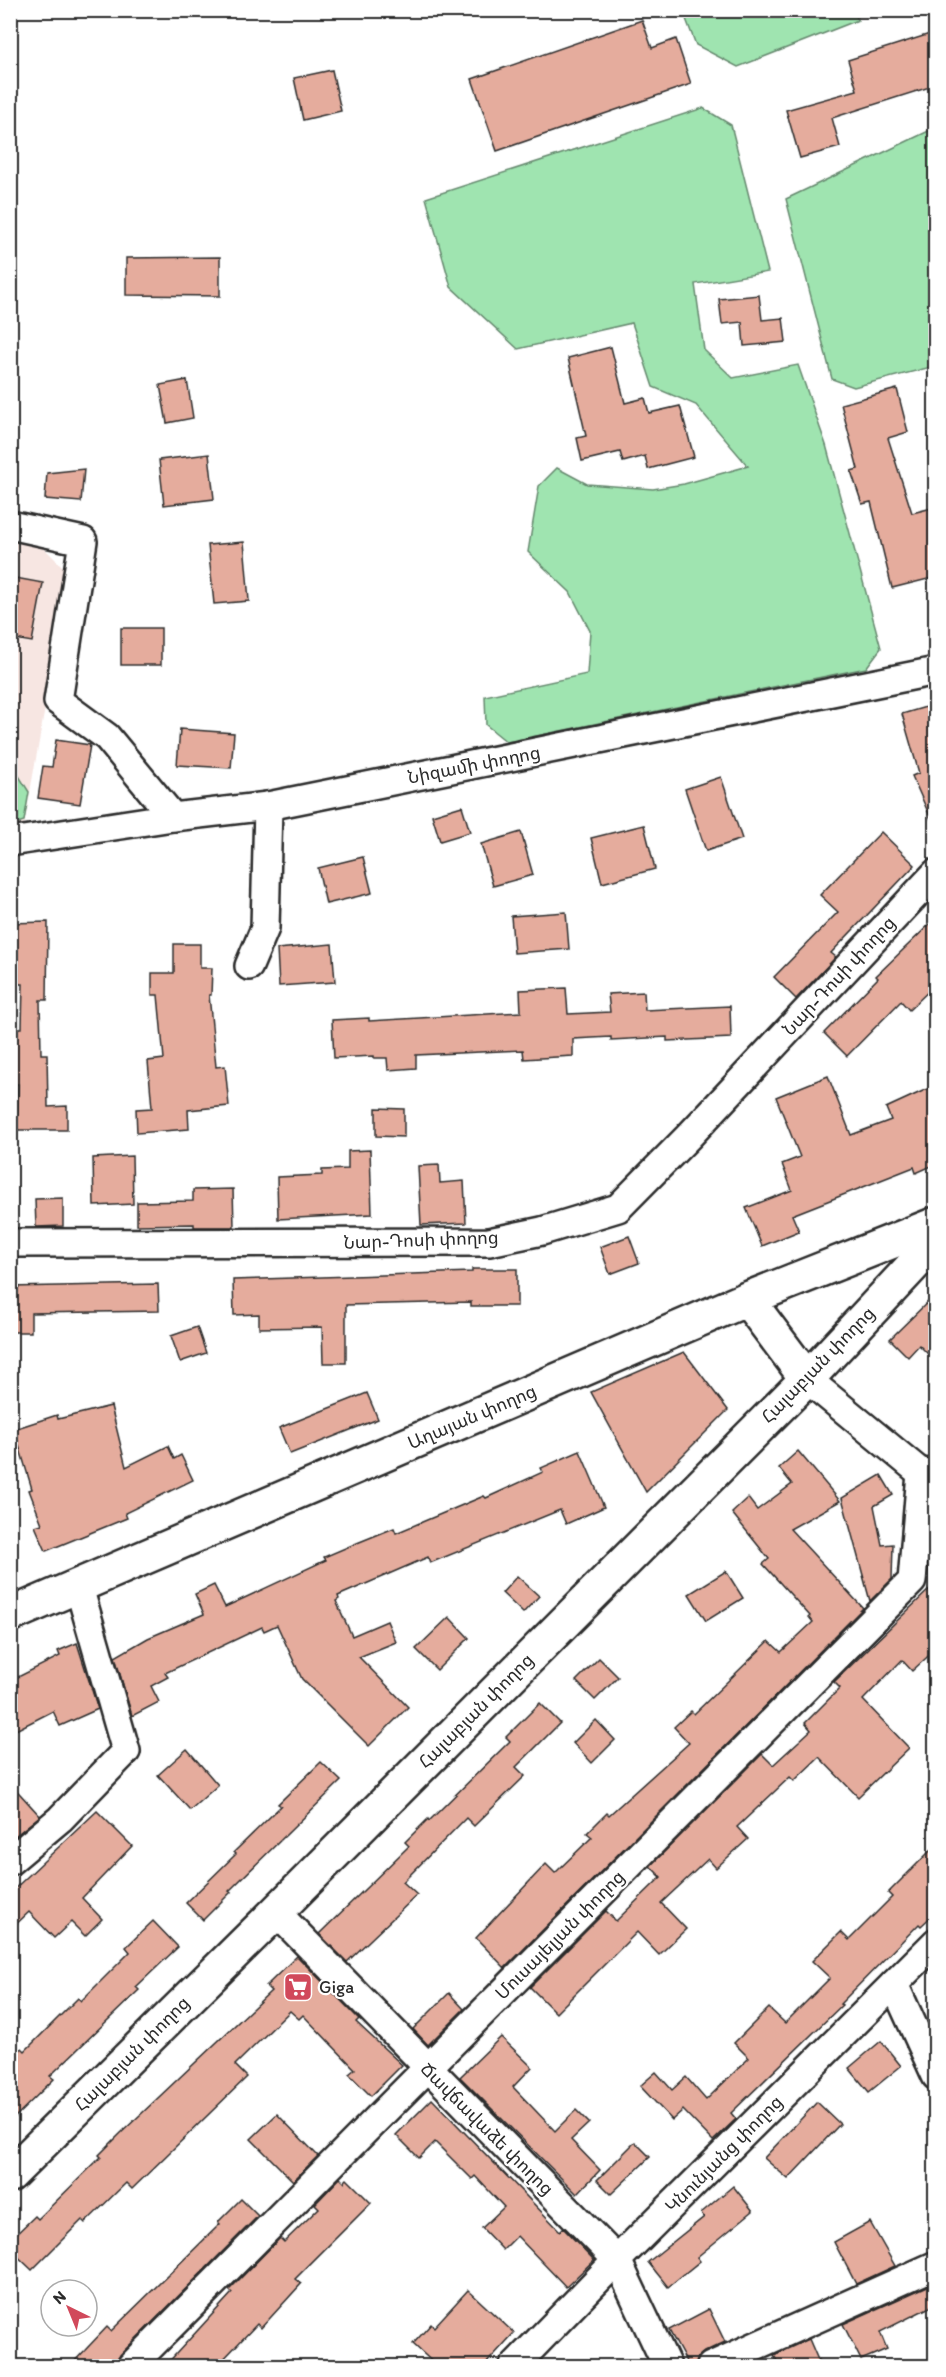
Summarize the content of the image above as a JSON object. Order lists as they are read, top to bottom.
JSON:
{
  "streets": {
    "main road": ["Հալաբյան փողոց", "Աղայան փողոց"],
    "street": [
      "Նիզամի փողոց",
      "Նար-Դոսի փողոց",
      "Մուսայելյան փողոց",
      "Ճավճավաձե փողոց",
      "Կնունյանց փողոց"
    ]
  },
  "crossings": [
    ["Հալաբյան փողոց", "Ճավճավաձե փողոց"],
    ["Մուսայելյան փողոց", "Ճավճավաձե փողոց"],
    ["Ճավճավաձե փողոց", "Կնունյանց փողոց"]
  ],
  "places": {
    "supermarket": ["Giga"]
  },
  "north": "top left"
}
